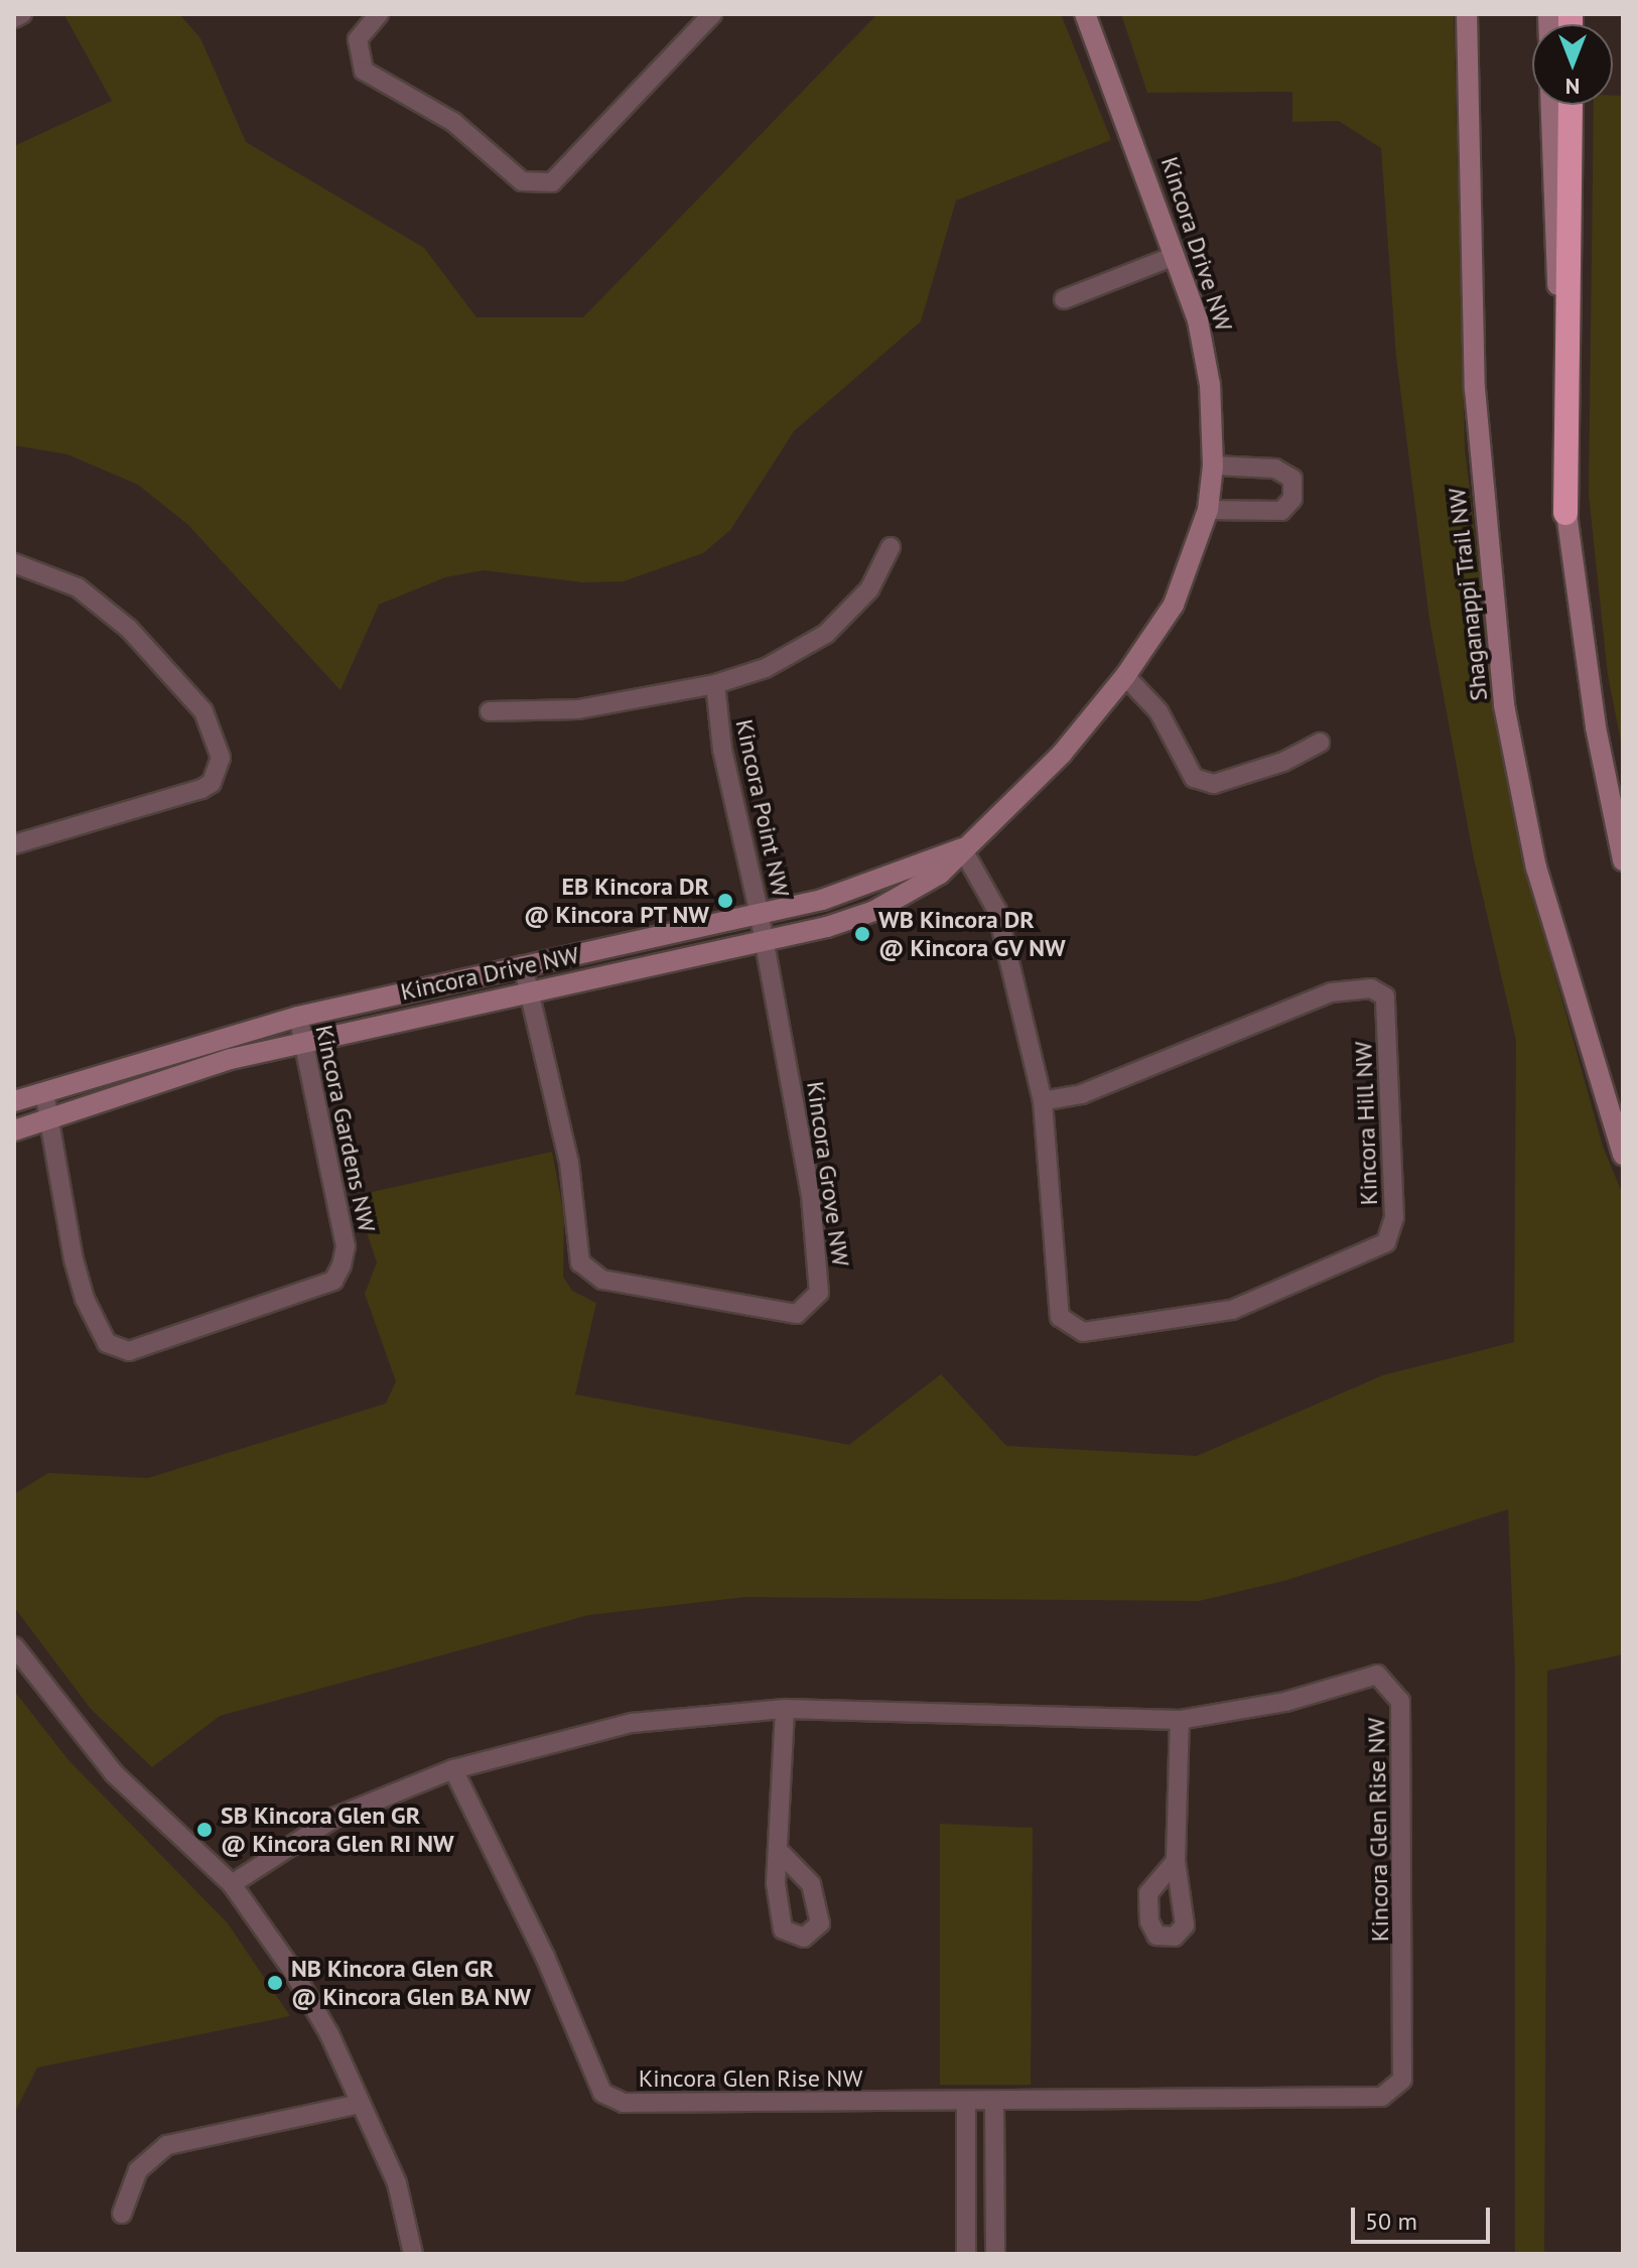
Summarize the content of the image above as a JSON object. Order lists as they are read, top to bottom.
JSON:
{
  "streets": {
    "street": [
      "Kincora Drive NW",
      "Shaganappi Trail NW",
      "Kincora Point NW",
      "Kincora Hill NW",
      "Kincora Gardens NW",
      "Kincora Grove NW",
      "Kincora Glen Rise NW"
    ]
  },
  "crossings": [
    ["Kincora Drive NW", "Kincora Point NW"],
    ["Kincora Drive NW", "Kincora Hill NW"],
    ["Kincora Drive NW", "Kincora Gardens NW"],
    ["Kincora Drive NW", "Kincora Grove NW"],
    ["Kincora Point NW", "Kincora Grove NW"]
  ],
  "places": [
    "EB Kincora DR @ Kincora PT NW",
    "WB Kincora DR @ Kincora GV NW",
    "SB Kincora Glen GR @ Kincora Glen RI NW",
    "NB Kincora Glen GR @ Kincora Glen BA NW"
  ],
  "scale_bar": "50 m",
  "north": "bottom"
}
